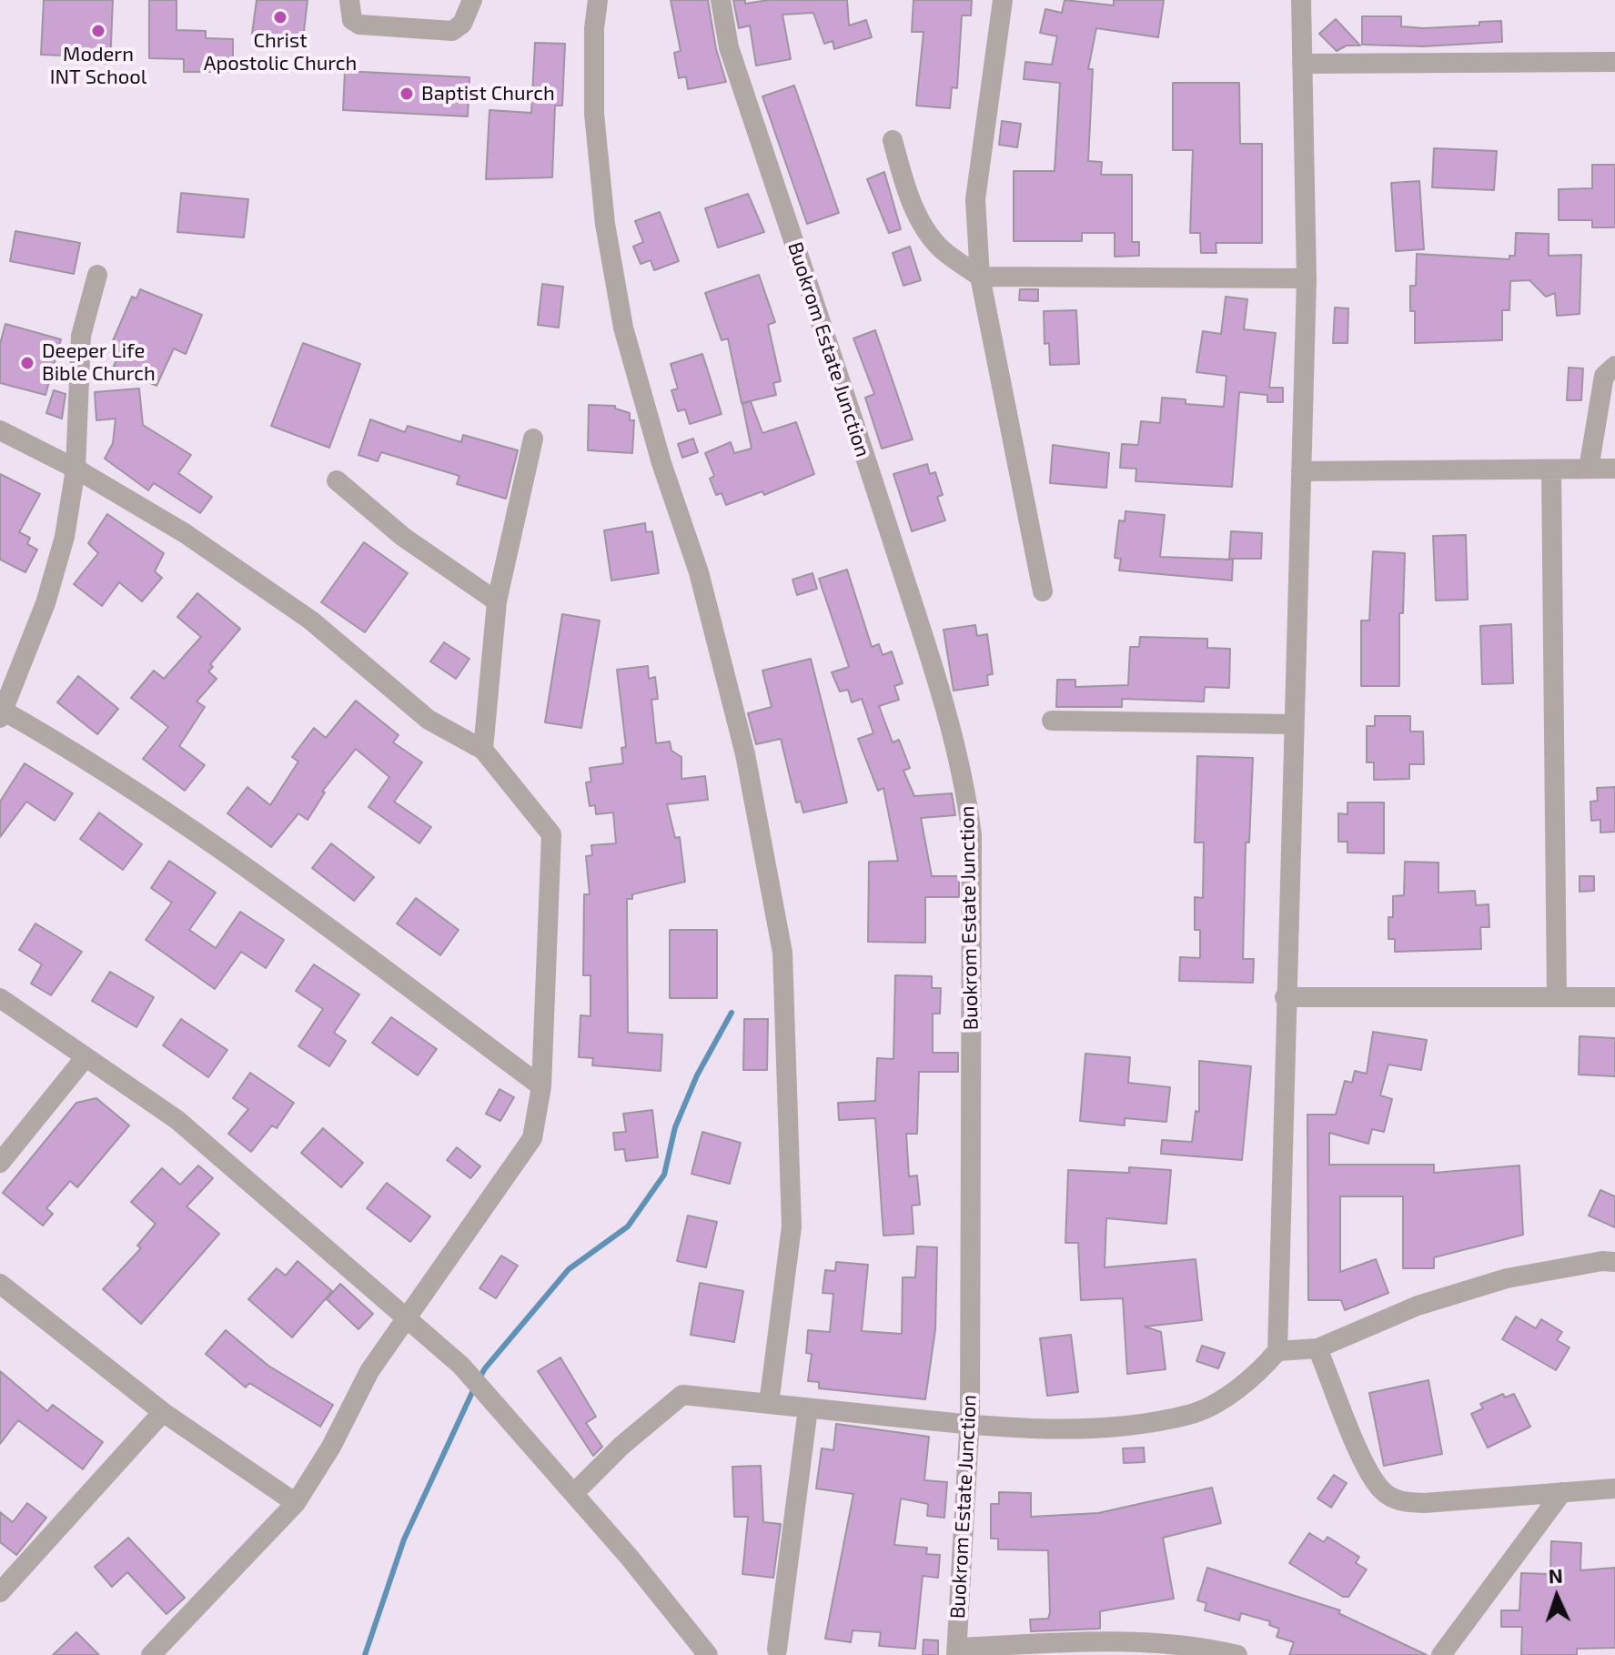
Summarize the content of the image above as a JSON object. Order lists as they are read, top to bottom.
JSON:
{
  "streets": {
    "street": ["Buokrom Estate Junction"]
  },
  "places": [
    "Christ Apostolic Church",
    "Modern INT School",
    "Baptist Church",
    "Deeper Life Bible Church"
  ],
  "north": "top"
}
